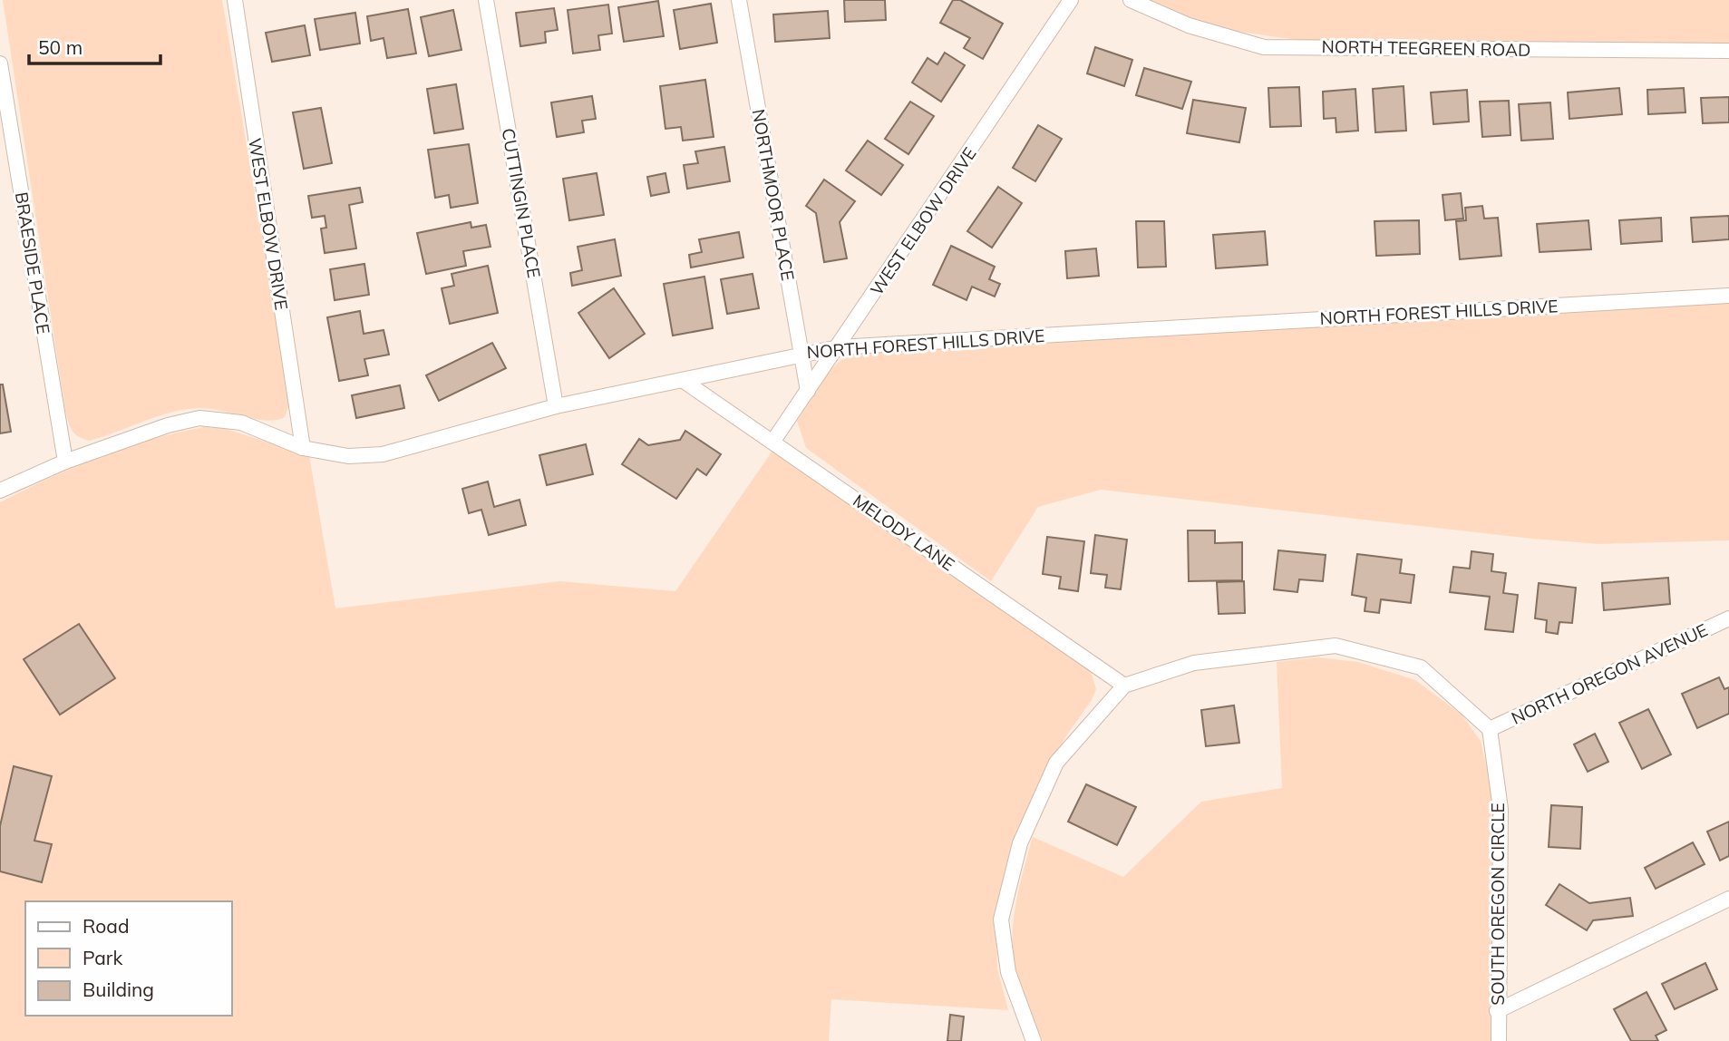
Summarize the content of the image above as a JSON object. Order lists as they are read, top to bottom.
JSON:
{
  "streets": {
    "street": [
      "NORTH TEEGREEN ROAD",
      "NORTHMOOR PLACE",
      "CUTTINGIN PLACE",
      "WEST ELBOW DRIVE",
      "BRAESIDE PLACE",
      "NORTH FOREST HILLS DRIVE",
      "MELODY LANE",
      "NORTH OREGON AVENUE",
      "SOUTH OREGON CIRCLE"
    ]
  },
  "crossings": [
    ["NORTHMOOR PLACE", "WEST ELBOW DRIVE"],
    ["NORTHMOOR PLACE", "NORTH FOREST HILLS DRIVE"],
    ["CUTTINGIN PLACE", "NORTH FOREST HILLS DRIVE"],
    ["WEST ELBOW DRIVE", "NORTH FOREST HILLS DRIVE"],
    ["WEST ELBOW DRIVE", "MELODY LANE"],
    ["BRAESIDE PLACE", "NORTH FOREST HILLS DRIVE"],
    ["NORTH FOREST HILLS DRIVE", "MELODY LANE"],
    ["NORTH OREGON AVENUE", "SOUTH OREGON CIRCLE"]
  ],
  "legend": ["Road", "Park", "Building"],
  "scale_bar": "50 m"
}
